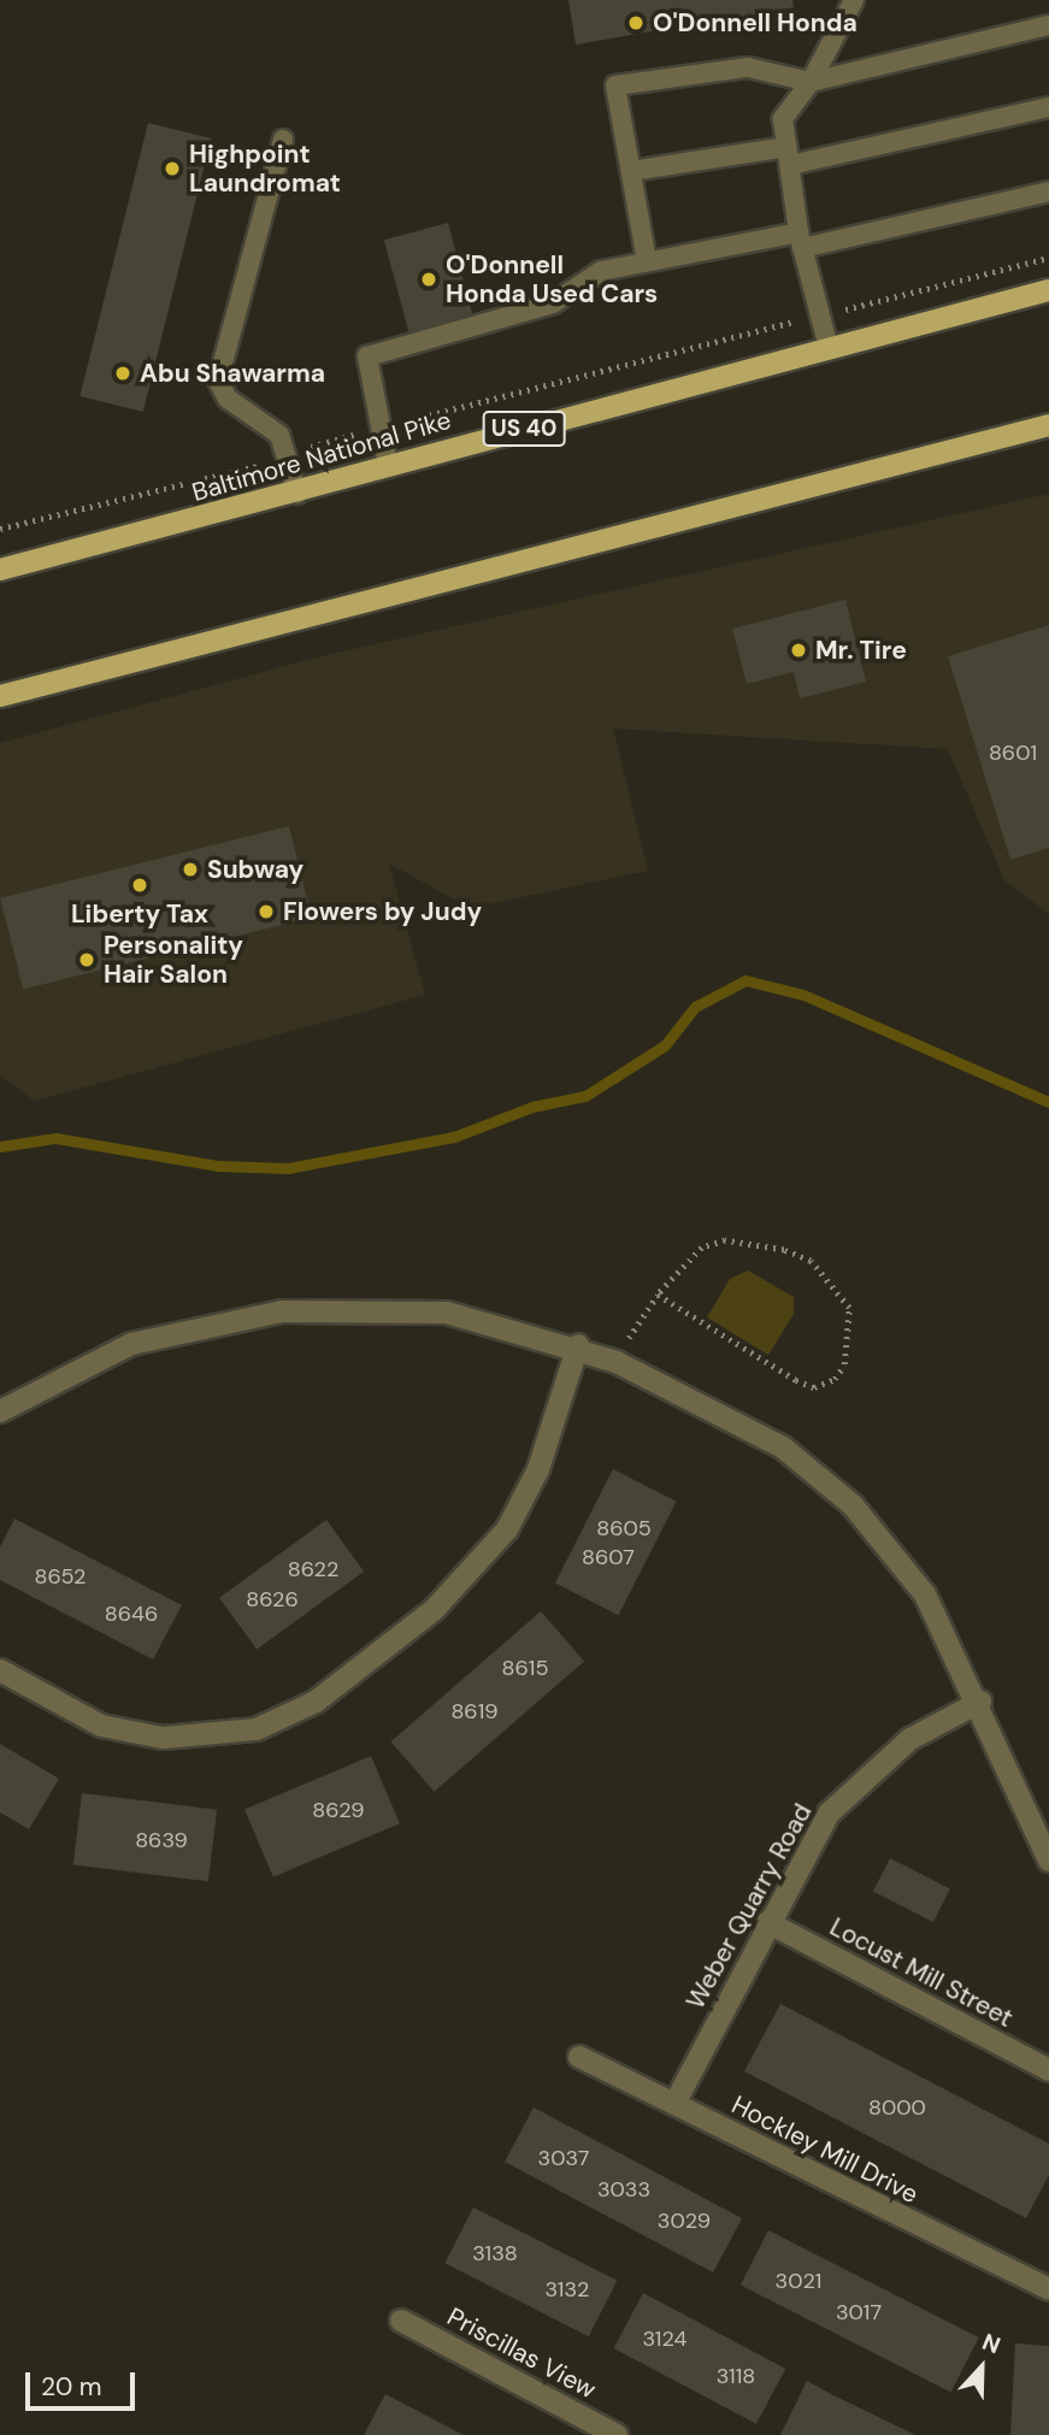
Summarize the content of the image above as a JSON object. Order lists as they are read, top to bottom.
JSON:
{
  "streets": {
    "main road": ["US 40", "Baltimore National Pike"],
    "street": [
      "Weber Quarry Road",
      "Locust Mill Street",
      "Hockley Mill Drive",
      "Priscillas View"
    ]
  },
  "crossings": [
    ["Weber Quarry Road", "Locust Mill Street"],
    ["Weber Quarry Road", "Hockley Mill Drive"]
  ],
  "places": [
    "O'Donnell Honda",
    "Highpoint Laundromat",
    "O'Donnell Honda Used Cars",
    "Abu Shawarma",
    "Mr. Tire",
    "Subway",
    "Liberty Tax",
    "Flowers by Judy",
    "Personality Hair Salon"
  ],
  "house_numbers": [
    "8601",
    "8605",
    "8607",
    "8622",
    "8652",
    "8626",
    "8646",
    "8615",
    "8619",
    "8629",
    "8639",
    "8000",
    "3037",
    "3033",
    "3029",
    "3138",
    "3021",
    "3132",
    "3017",
    "3124",
    "3118"
  ],
  "scale_bar": "20 m",
  "north": "top"
}
